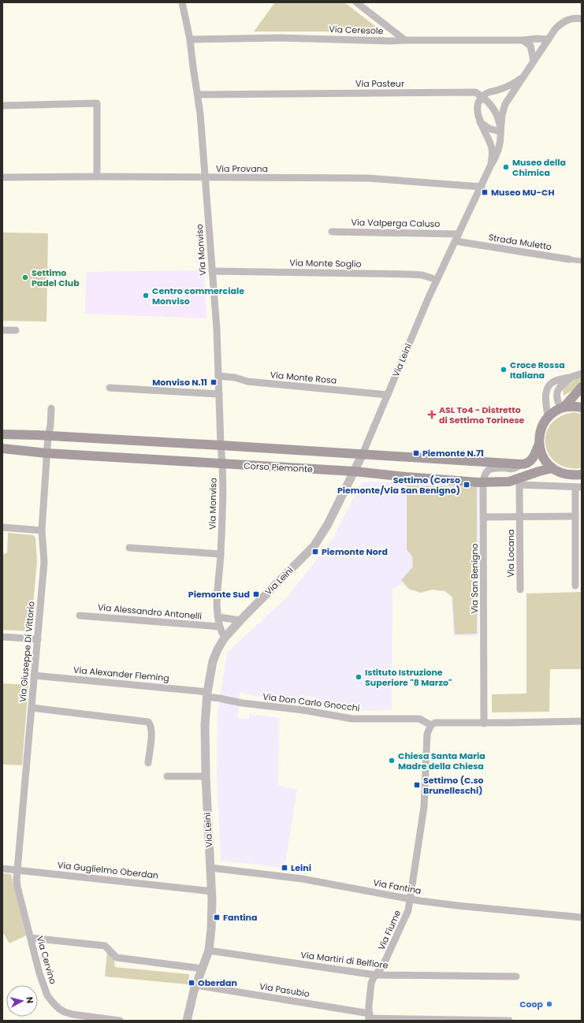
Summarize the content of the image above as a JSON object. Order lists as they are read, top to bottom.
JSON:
{
  "streets": {
    "main road": ["Corso Piemonte"],
    "street": [
      "Via Ceresole",
      "Via Pasteur",
      "Via Provana",
      "Via Valperga Caluso",
      "Strada Muletto",
      "Via Monviso",
      "Via Monte Soglio",
      "Via Leinì",
      "Via Monte Rosa",
      "Via Locana",
      "Via San Benigno",
      "Via Alessandro Antonelli",
      "Via Giuseppe Di Vittorio",
      "Via Alexander Fleming",
      "Via Don Carlo Gnocchi",
      "Via Guglielmo Oberdan",
      "Via Fantina",
      "Via Fiume",
      "Via Cervino",
      "Via Martiri di Belfiore",
      "Via Pasubio"
    ]
  },
  "crossings": [
    ["Via Ceresole", "Via Monviso"],
    ["Via Pasteur", "Via Monviso"],
    ["Via Provana", "Via Monviso"],
    ["Via Provana", "Via Leinì"],
    ["Via Valperga Caluso", "Via Leinì"],
    ["Strada Muletto", "Via Leinì"],
    ["Via Monviso", "Via Monte Soglio"],
    ["Via Monviso", "Via Leinì"],
    ["Via Monviso", "Via Monte Rosa"],
    ["Via Monviso", "Corso Piemonte"],
    ["Via Monviso", "Via Alessandro Antonelli"],
    ["Via Monte Soglio", "Via Leinì"],
    ["Via Leinì", "Via Monte Rosa"],
    ["Via Leinì", "Corso Piemonte"],
    ["Via Leinì", "Via Alexander Fleming"],
    ["Via Leinì", "Via Don Carlo Gnocchi"],
    ["Via Leinì", "Via Guglielmo Oberdan"],
    ["Via Leinì", "Via Fantina"],
    ["Via Leinì", "Via Martiri di Belfiore"],
    ["Via Leinì", "Via Pasubio"],
    ["Corso Piemonte", "Via San Benigno"],
    ["Corso Piemonte", "Via Giuseppe Di Vittorio"],
    ["Via Locana", "Via San Benigno"],
    ["Via Giuseppe Di Vittorio", "Via Alexander Fleming"],
    ["Via Giuseppe Di Vittorio", "Via Guglielmo Oberdan"],
    ["Via Giuseppe Di Vittorio", "Via Cervino"],
    ["Via Alexander Fleming", "Via Don Carlo Gnocchi"],
    ["Via Don Carlo Gnocchi", "Via Fiume"],
    ["Via Guglielmo Oberdan", "Via Cervino"],
    ["Via Fantina", "Via Fiume"],
    ["Via Fiume", "Via Martiri di Belfiore"],
    ["Via Fiume", "Via Pasubio"]
  ],
  "places": {
    "other": [
      "Museo della Chimica",
      "Settimo Padel Club",
      "Centro commerciale Monviso",
      "Croce Rossa Italiana",
      "Istituto Istruzione Superiore \"8 Marzo\"",
      "Chiesa Santa Maria Madre della Chiesa",
      "Coop"
    ],
    "transit": [
      "Museo MU-CH",
      "Monviso N.11",
      "Piemonte N.71",
      "Settimo (Corso Piemonte/Via San Benigno)",
      "Piemonte Nord",
      "Piemonte Sud",
      "Settimo (C.so Brunelleschi)",
      "Leini",
      "Fantina",
      "Oberdan"
    ],
    "health": ["ASL To4 - Distretto di Settimo Torinese"]
  },
  "north": "right"
}
